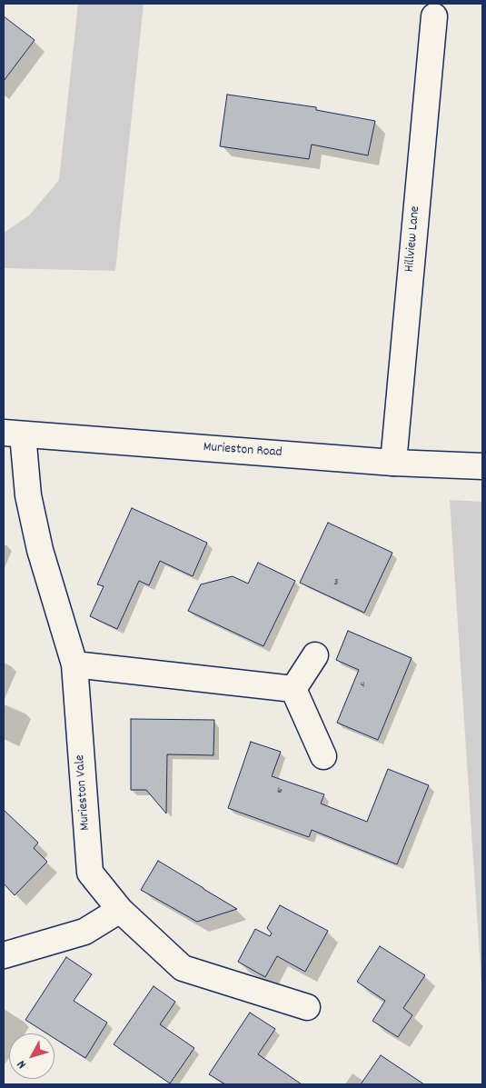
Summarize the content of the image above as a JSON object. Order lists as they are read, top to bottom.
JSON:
{
  "streets": {
    "street": ["Hillview Lane", "Murieston Road", "Murieston Vale"]
  },
  "crossings": [
    ["Hillview Lane", "Murieston Road"],
    ["Murieston Road", "Murieston Vale"]
  ],
  "house_numbers": ["3", "4", "6"],
  "north": "bottom left"
}
